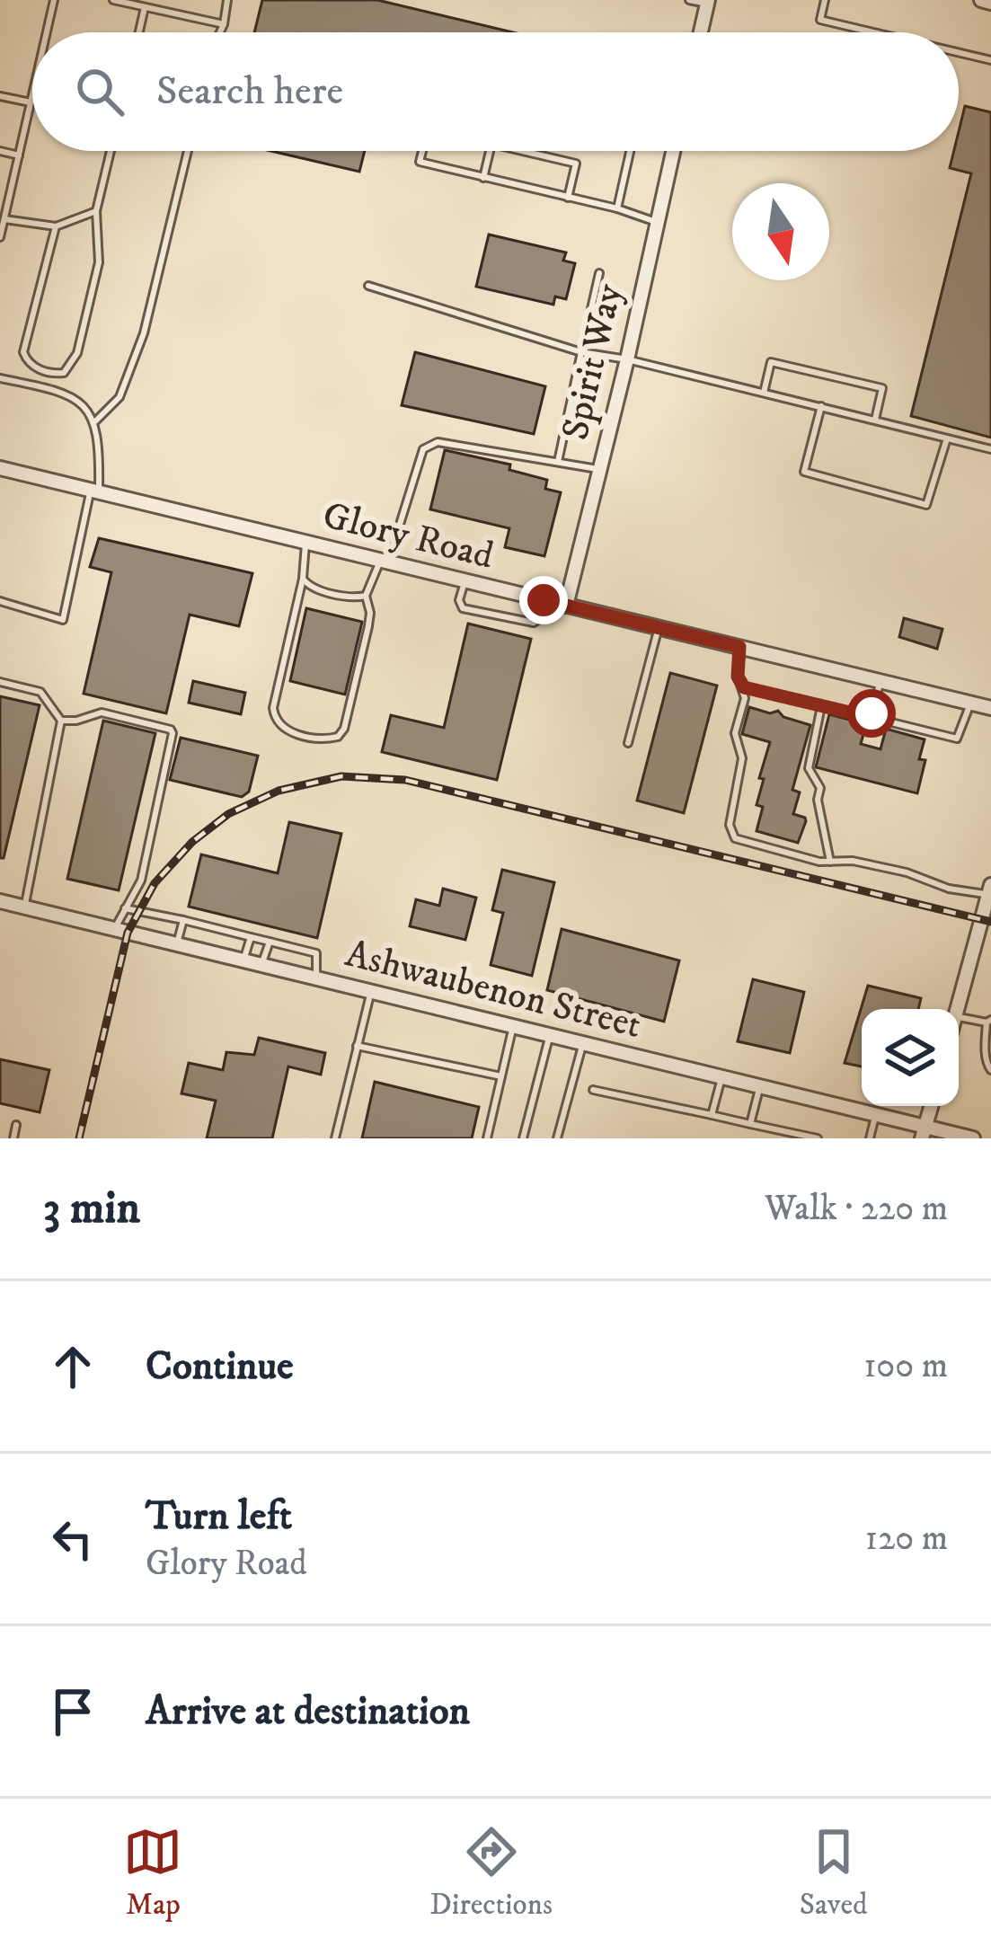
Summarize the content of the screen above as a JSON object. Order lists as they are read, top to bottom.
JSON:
{
  "streets": {
    "street": ["Spirit Way", "Glory Road", "Ashwaubenon Street"]
  },
  "crossings": [
    ["Spirit Way", "Glory Road"]
  ],
  "north": "bottom",
  "page": {
    "search": "Search here",
    "heading": ["3 min", "Walk · 220 m"],
    "list": [
      ["Continue", "100 m"],
      ["Turn left", "Glory Road", "120 m"],
      "Arrive at destination"
    ],
    "nav": ["Map", "Directions", "Saved"]
  }
}
